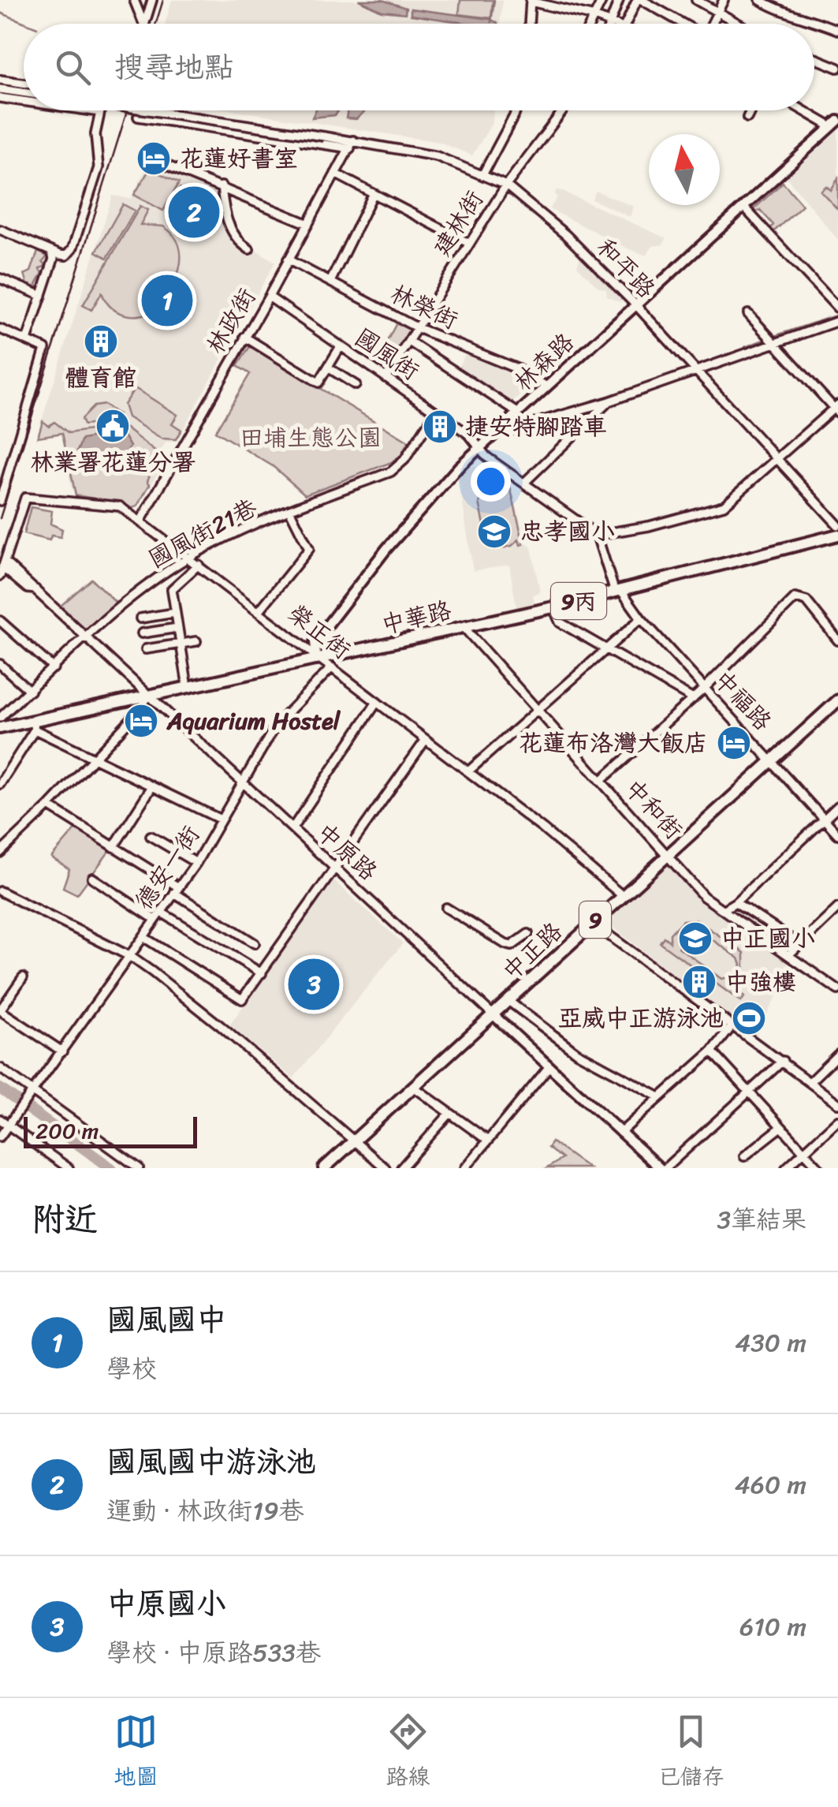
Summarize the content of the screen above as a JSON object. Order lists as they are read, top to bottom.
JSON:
{
  "streets": {
    "main road": [
      "9丙",
      "中華路",
      "9",
      "中正路"
    ],
    "street": [
      "建林街",
      "和平路",
      "林榮街",
      "林政街",
      "國風街",
      "林森路",
      "國風街21巷",
      "榮正街",
      "中福路",
      "中和街",
      "中原路",
      "德安一街"
    ]
  },
  "crossings": [
    ["建林街", "和平路"],
    ["建林街", "林榮街"],
    ["建林街", "國風街"],
    ["和平路", "林政街"],
    ["和平路", "林森路"],
    ["林榮街", "林政街"],
    ["林榮街", "林森路"],
    ["林政街", "國風街"],
    ["林政街", "榮正街"],
    ["國風街", "林森路"],
    ["國風街", "國風街21巷"],
    ["國風街", "中福路"],
    ["林森路", "中華路"],
    ["林森路", "榮正街"],
    ["國風街21巷", "榮正街"],
    ["國風街21巷", "中原路"],
    ["中華路", "榮正街"],
    ["中華路", "中福路"],
    ["中華路", "中和街"],
    ["中華路", "中原路"],
    ["榮正街", "中原路"],
    ["榮正街", "德安一街"],
    ["榮正街", "中正路"],
    ["中福路", "中正路"],
    ["中和街", "中正路"],
    ["中原路", "德安一街"],
    ["中原路", "中正路"]
  ],
  "parks": ["田埔生態公園"],
  "places": {
    "hotel": ["花蓮好書室", "Aquarium Hostel", "花蓮布洛灣大飯店"],
    "building": ["體育館", "捷安特腳踏車", "中強樓"],
    "public building": ["林業署花蓮分署"],
    "school or university": ["忠孝國小", "中正國小"],
    "sports": ["亞威中正游泳池"]
  },
  "scale_bar": "200 m",
  "north": "top",
  "page": {
    "search": "搜尋地點",
    "pins": ["2", "1", "3"],
    "scale": "200 m",
    "heading": ["附近", "3筆結果"],
    "list": [
      {
        "mark": "1",
        "name": "國風國中",
        "note": "學校",
        "value": "430 m"
      },
      {
        "mark": "2",
        "name": "國風國中游泳池",
        "note": "運動 · 林政街19巷",
        "value": "460 m"
      },
      {
        "mark": "3",
        "name": "中原國小",
        "note": "學校 · 中原路533巷",
        "value": "610 m"
      }
    ],
    "nav": ["地圖", "路線", "已儲存"]
  }
}
